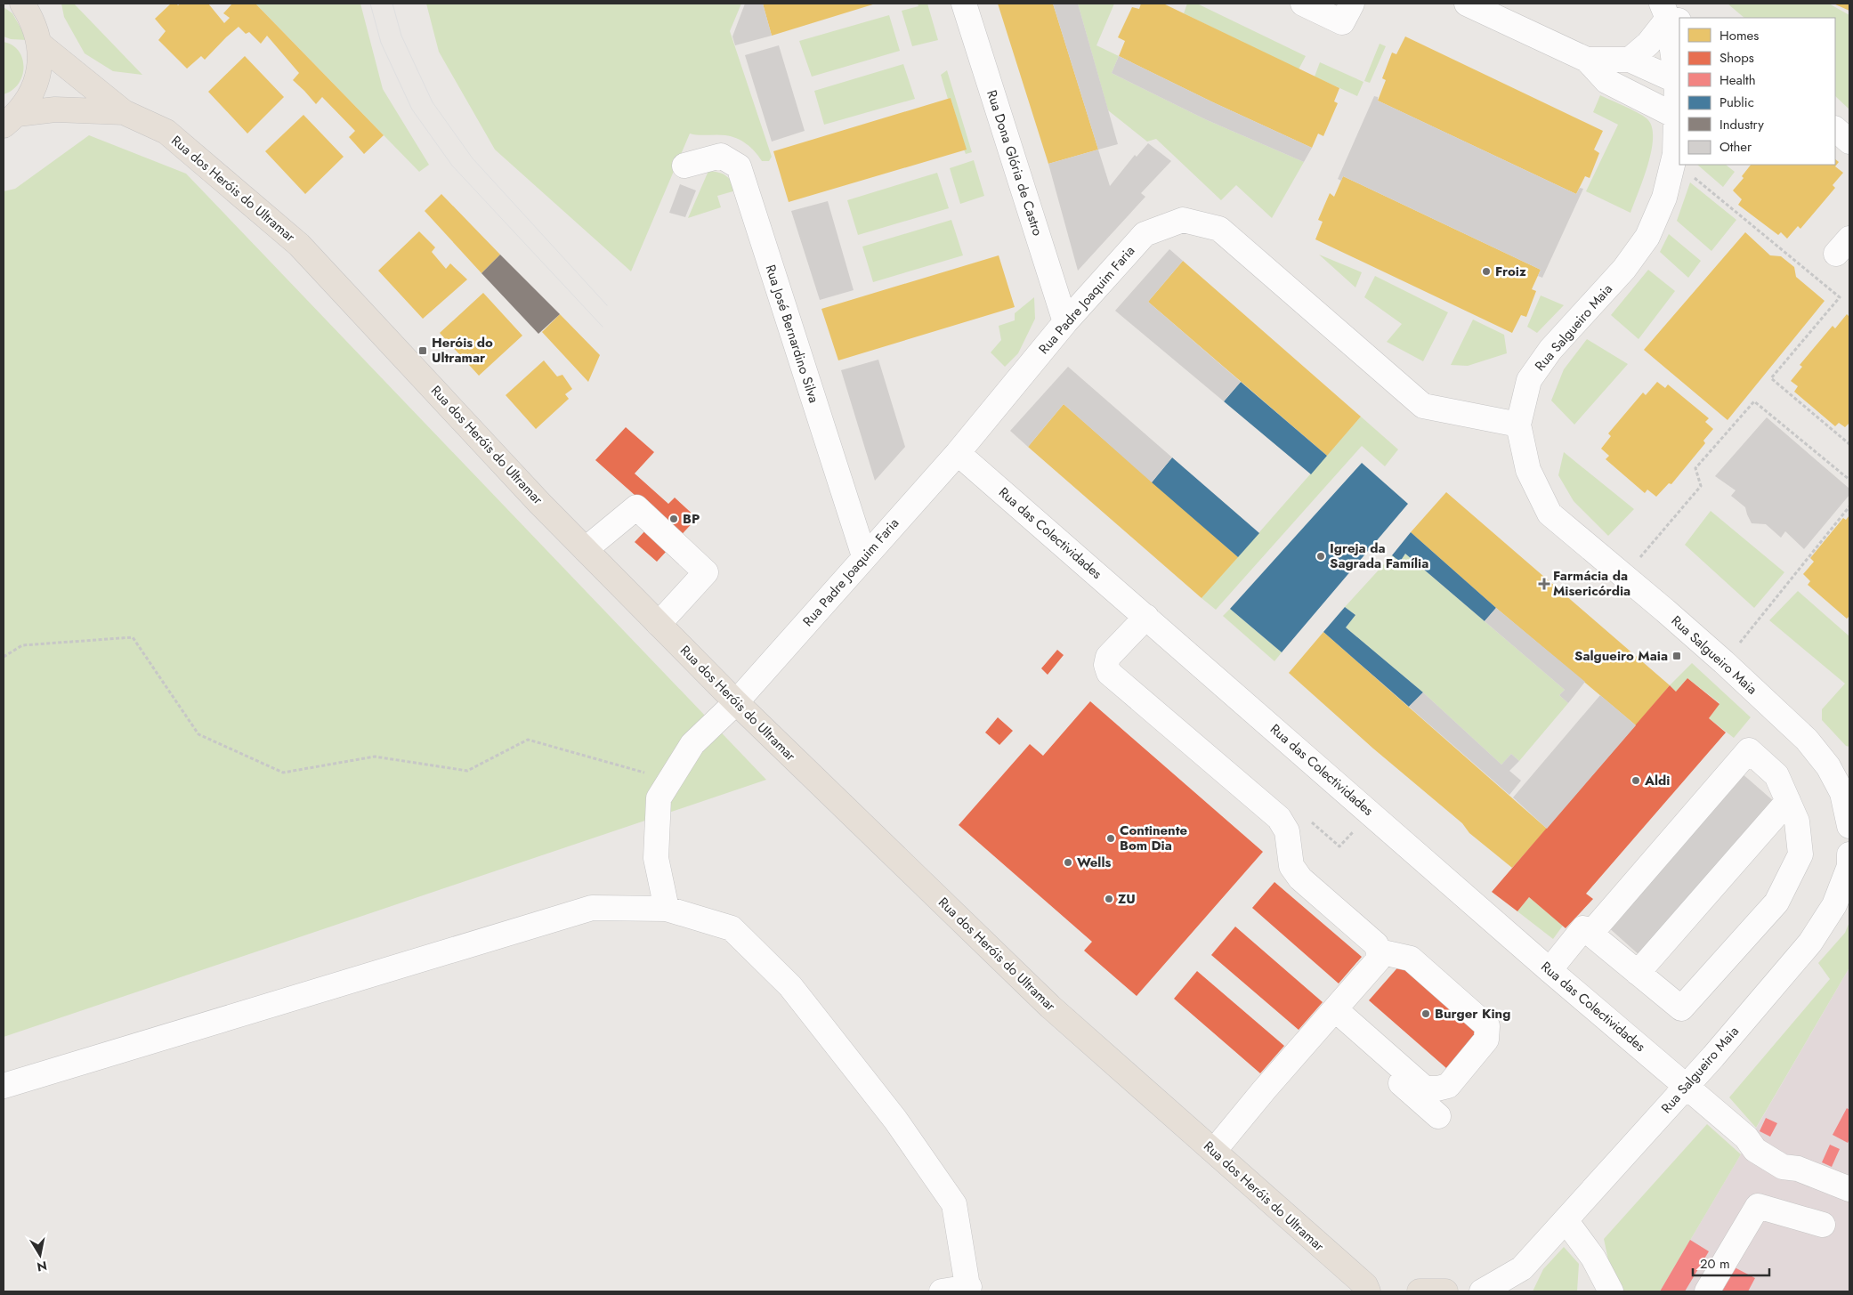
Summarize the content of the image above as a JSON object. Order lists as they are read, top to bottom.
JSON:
{
  "streets": {
    "main road": ["Rua dos Heróis do Ultramar"],
    "street": [
      "Rua Dona Glória de Castro",
      "Rua Padre Joaquim Faria",
      "Rua Salgueiro Maia",
      "Rua José Bernardino Silva",
      "Rua das Colectividades"
    ]
  },
  "crossings": [
    ["Rua Dona Glória de Castro", "Rua Padre Joaquim Faria"],
    ["Rua dos Heróis do Ultramar", "Rua Padre Joaquim Faria"],
    ["Rua Padre Joaquim Faria", "Rua Salgueiro Maia"],
    ["Rua Padre Joaquim Faria", "Rua José Bernardino Silva"],
    ["Rua Padre Joaquim Faria", "Rua das Colectividades"],
    ["Rua Salgueiro Maia", "Rua das Colectividades"]
  ],
  "places": {
    "other": [
      "Froiz",
      "BP",
      "Igreja da Sagrada Família",
      "Aldi",
      "Continente Bom Dia",
      "Wells",
      "ZU",
      "Burger King"
    ],
    "transit": ["Heróis do Ultramar", "Salgueiro Maia"],
    "health": ["Farmácia da Misericórdia"]
  },
  "legend": [
    "Homes",
    "Shops",
    "Health",
    "Public",
    "Industry",
    "Other"
  ],
  "scale_bar": "20 m",
  "north": "bottom"
}
